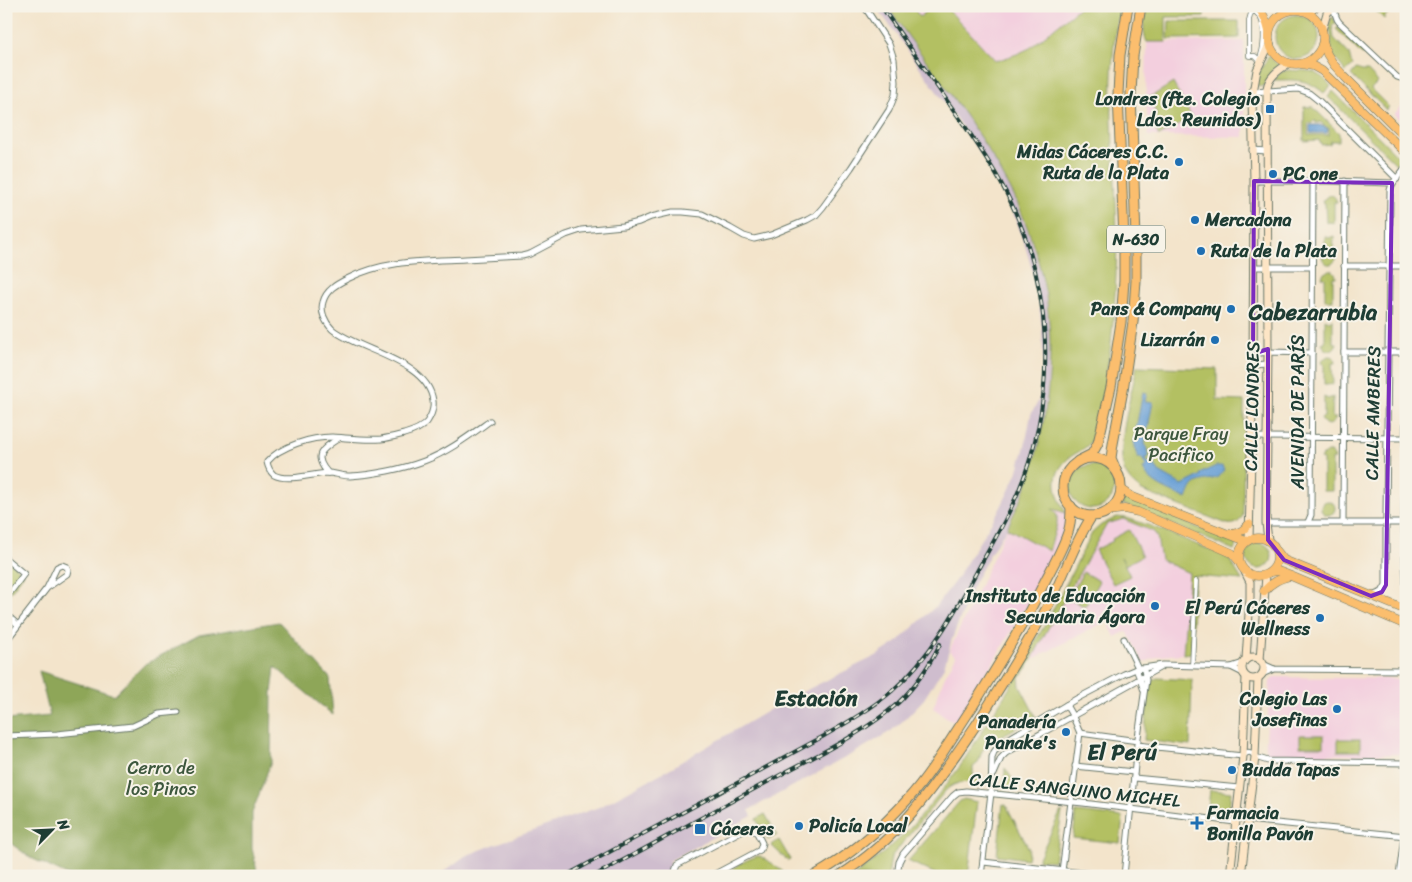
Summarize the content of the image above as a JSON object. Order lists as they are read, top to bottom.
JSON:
{
  "streets": {
    "highway": ["N-630"],
    "main road": ["CALLE LONDRES"],
    "street": ["AVENIDA DE PARÍS", "CALLE AMBERES", "CALLE SANGUINO MICHEL"]
  },
  "districts": ["Cabezarrubia", "Estación", "El Perú"],
  "parks": ["Parque Fray Pacífico", "Cerro de los Pinos"],
  "places": {
    "transit": ["Londres (fte. Colegio Ldos. Reunidos)", "Cáceres"],
    "other": [
      "Midas Cáceres C.C. Ruta de la Plata",
      "PC one",
      "Mercadona",
      "Ruta de la Plata",
      "Pans & Company",
      "Lizarrán",
      "Instituto de Educación Secundaria Ágora",
      "El Perú Cáceres Wellness",
      "Colegio Las Josefinas",
      "Panadería Panake's",
      "Budda Tapas",
      "Policía Local"
    ],
    "health": ["Farmacia Bonilla Pavón"]
  },
  "north": "top right"
}
